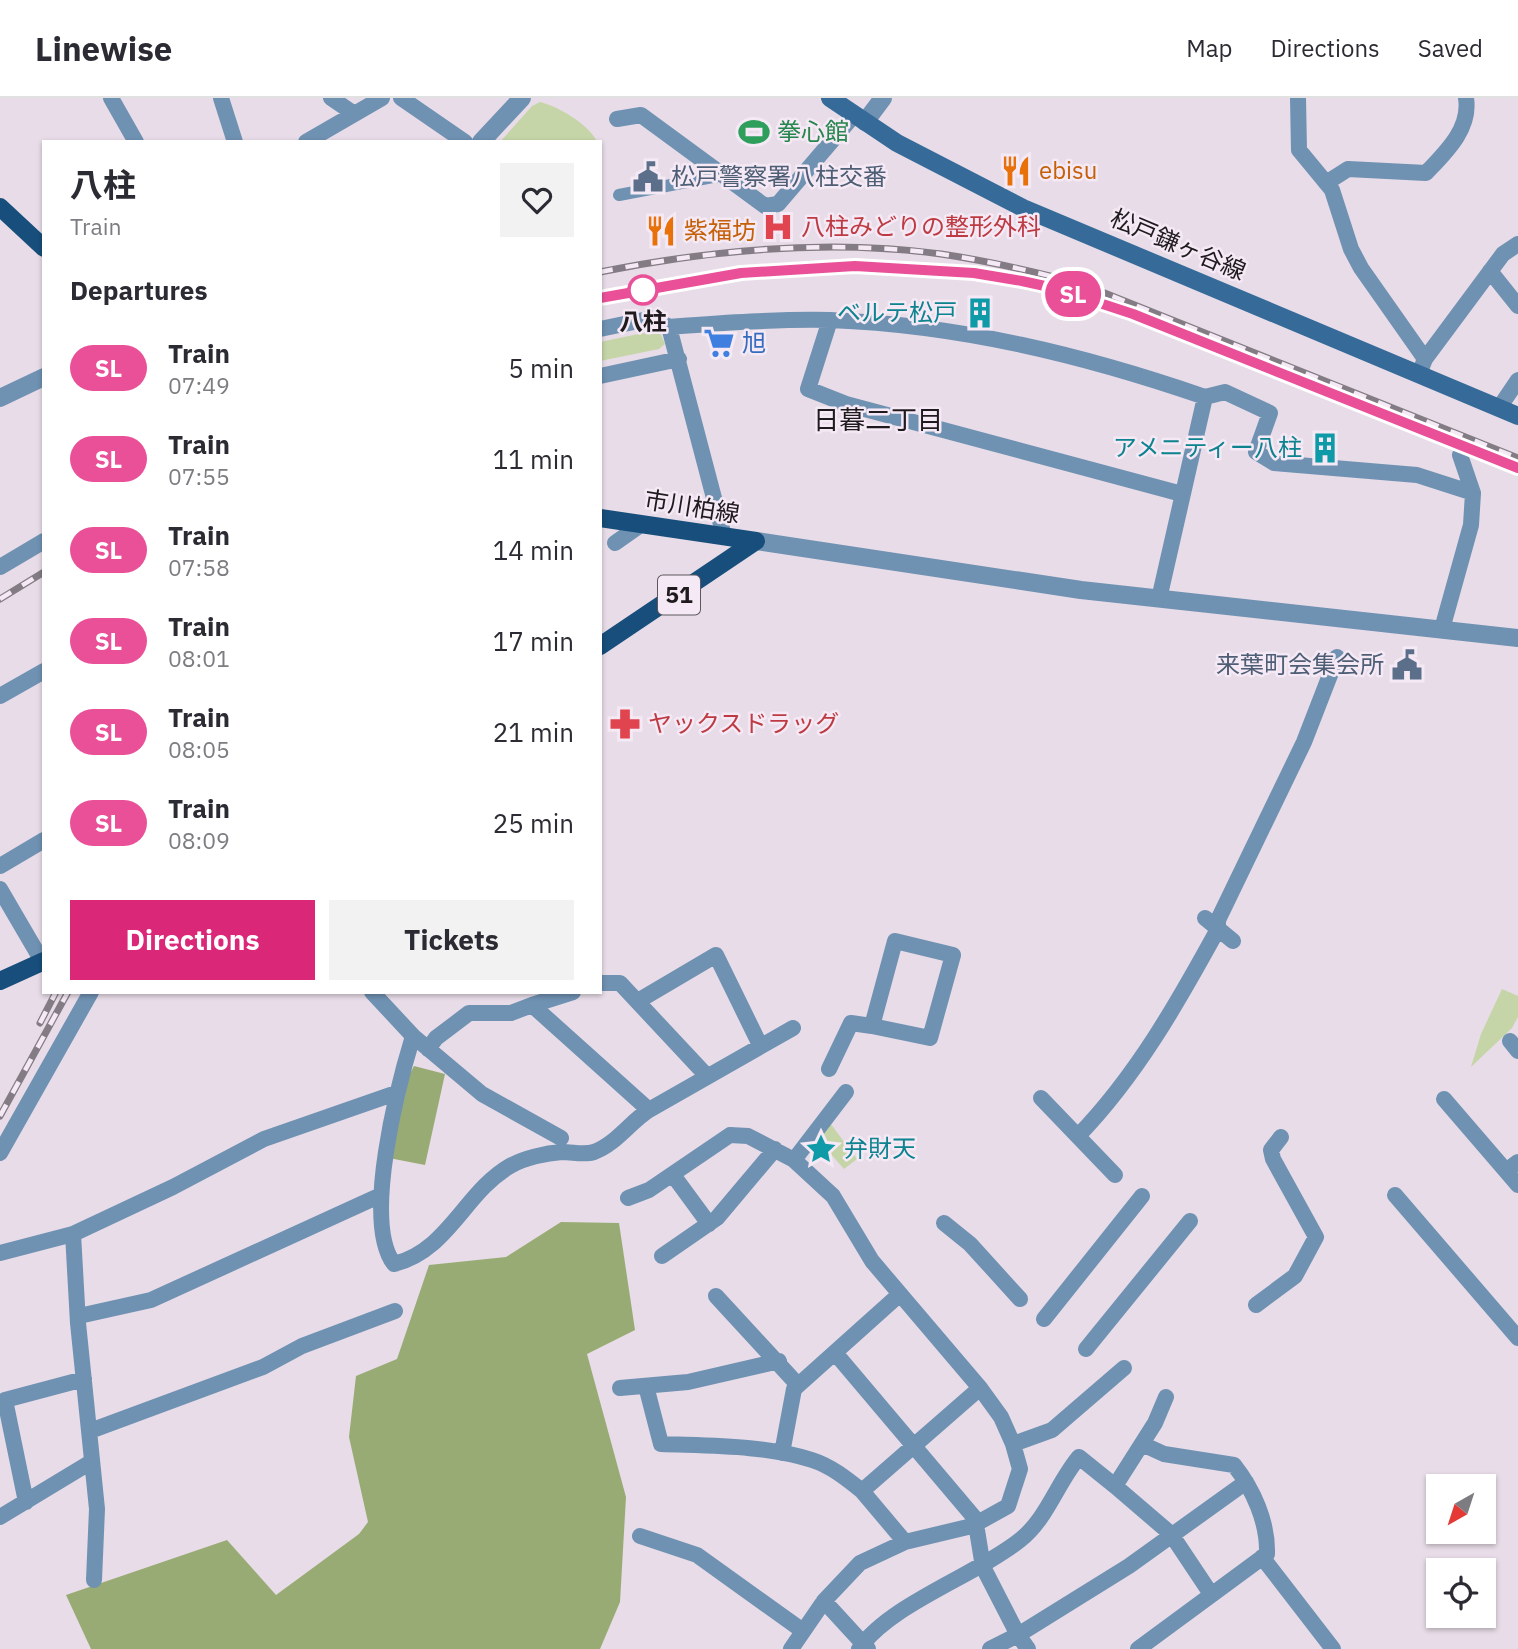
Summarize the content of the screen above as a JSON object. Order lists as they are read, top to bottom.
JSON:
{
  "streets": {
    "main road": ["松戸鎌ヶ谷線", "市川柏線", "51"]
  },
  "districts": ["日暮二丁目"],
  "places": {
    "sports": ["拳心館"],
    "restaurant": ["ebisu", "紫福坊"],
    "public building": ["松戸警察署八柱交番", "来葉町会集会所"],
    "hospital": ["八柱みどりの整形外科"],
    "other": ["八柱"],
    "building": ["ベルテ松戸", "アメニティー八柱"],
    "supermarket": ["旭"],
    "pharmacy": ["ヤックスドラッグ"],
    "place": ["弁財天"]
  },
  "north": "bottom left",
  "page": {
    "header": "Linewise",
    "nav": ["Map", "Directions", "Saved"],
    "on_map": "SL",
    "heading": [
      ["八柱", "Train"],
      "Departures"
    ],
    "list": [
      {
        "mark": "SL",
        "name": "Train",
        "note": "07:49",
        "value": "5 min"
      },
      {
        "mark": "SL",
        "name": "Train",
        "note": "07:55",
        "value": "11 min"
      },
      {
        "mark": "SL",
        "name": "Train",
        "note": "07:58",
        "value": "14 min"
      },
      {
        "mark": "SL",
        "name": "Train",
        "note": "08:01",
        "value": "17 min"
      },
      {
        "mark": "SL",
        "name": "Train",
        "note": "08:05",
        "value": "21 min"
      },
      {
        "mark": "SL",
        "name": "Train",
        "note": "08:09",
        "value": "25 min"
      }
    ],
    "buttons": ["Directions", "Tickets"]
  }
}
